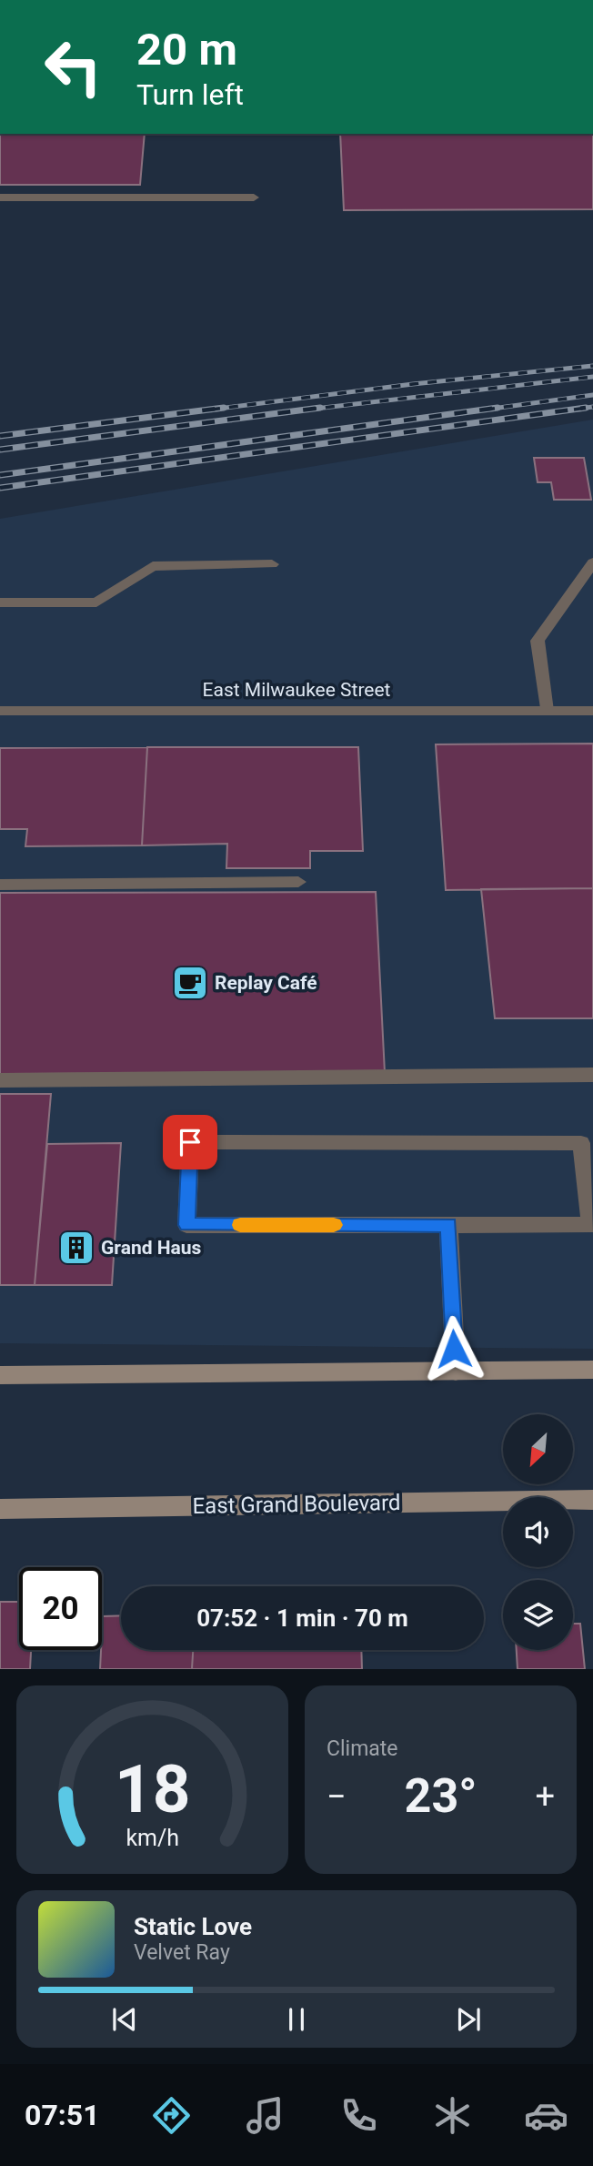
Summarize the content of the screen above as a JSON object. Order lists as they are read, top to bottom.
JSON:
{
  "streets": {
    "main road": ["East Grand Boulevard"],
    "street": ["East Milwaukee Street"]
  },
  "places": {
    "cafe": ["Replay Café"],
    "building": ["Grand Haus"]
  },
  "north": "bottom left",
  "page": {
    "turn": ["20 m", "Turn left"],
    "limit": "20",
    "trip": "07:52 · 1 min · 70 m",
    "tile": "Climate",
    "heat": ["−", "23°", "+"],
    "song": ["Static Love", "Velvet Ray"],
    "tabs": "07:51",
    "gauge": ["18", "km/h"]
  }
}
